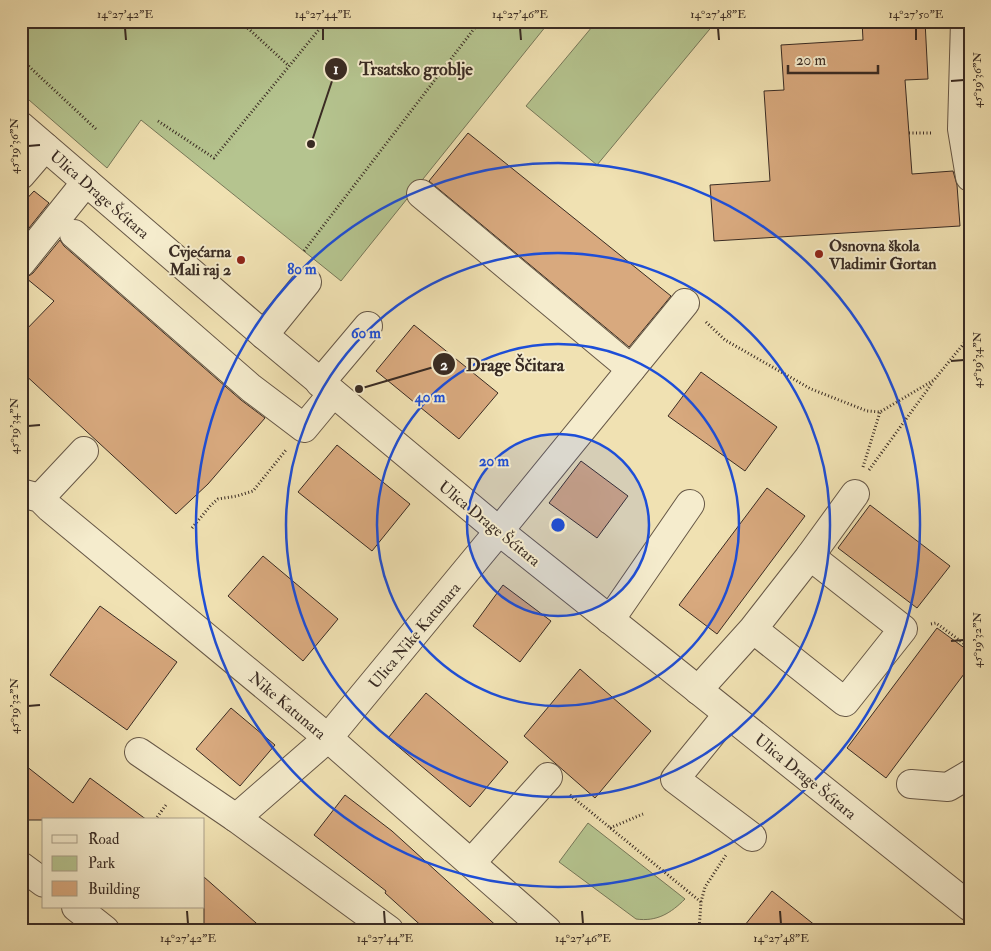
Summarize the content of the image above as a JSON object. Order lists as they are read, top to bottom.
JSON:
{
  "streets": {
    "street": ["Ulica Drage Šćitara", "Ulica Nike Katunara", "Nike Katunara"]
  },
  "crossings": [
    ["Ulica Drage Šćitara", "Ulica Nike Katunara"],
    ["Ulica Nike Katunara", "Nike Katunara"]
  ],
  "places": [
    "Trsatsko groblje",
    "Osnovna škola Vladimir Gortan",
    "Cvjećarna Mali raj 2",
    "Drage Ščitara"
  ],
  "legend": ["Road", "Park", "Building"],
  "scale_bar": "20 m",
  "coordinates": [
    "14°27'42\"E",
    "14°27'44\"E",
    "14°27'46\"E",
    "14°27'48\"E",
    "14°27'50\"E",
    "45°19'36\"N",
    "45°19'34\"N",
    "45°19'32\"N"
  ],
  "rings": [
    "80 m",
    "60 m",
    "40 m",
    "20 m"
  ]
}
